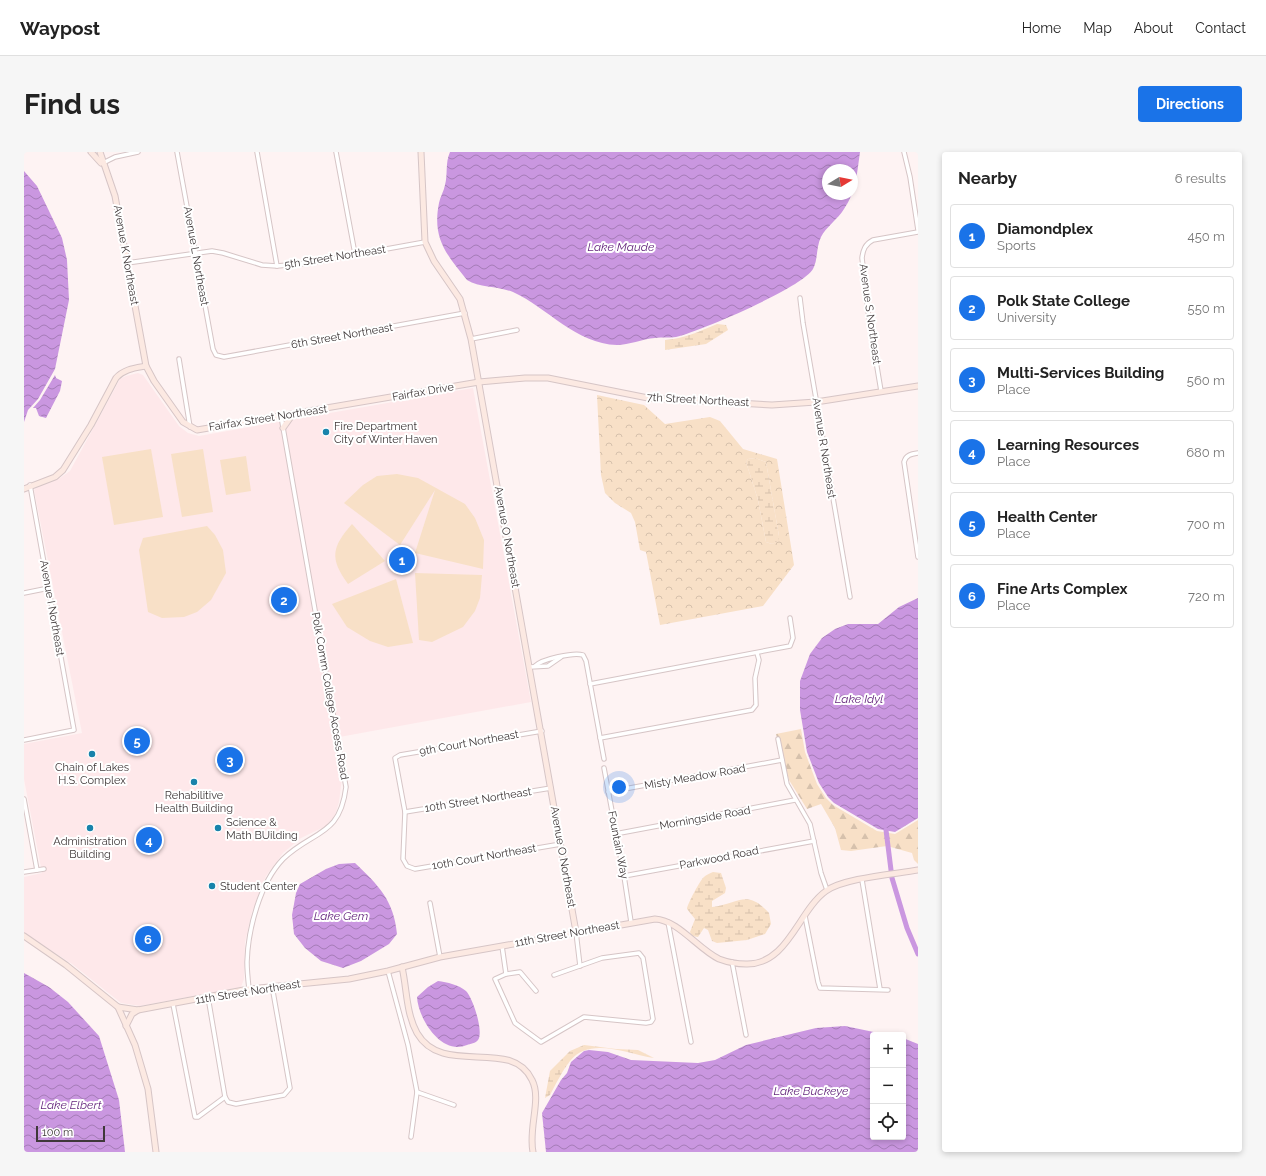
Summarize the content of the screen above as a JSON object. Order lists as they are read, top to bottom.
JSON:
{
  "streets": {
    "street": [
      "Avenue K Northeast",
      "Avenue L Northeast",
      "5th Street Northeast",
      "Avenue S Northeast",
      "6th Street Northeast",
      "Fairfax Drive",
      "7th Street Northeast",
      "Fairfax Street Northeast",
      "Avenue R Northeast",
      "Avenue O Northeast",
      "Avenue I Northeast",
      "Polk Comm College Access Road",
      "9th Court Northeast",
      "Misty Meadow Road",
      "10th Street Northeast",
      "Morningside Road",
      "Fountain Way",
      "10th Court Northeast",
      "Parkwood Road",
      "11th Street Northeast"
    ]
  },
  "crossings": [
    ["Avenue K Northeast", "5th Street Northeast"],
    ["Avenue L Northeast", "5th Street Northeast"],
    ["Avenue L Northeast", "6th Street Northeast"],
    ["5th Street Northeast", "Avenue O Northeast"],
    ["Avenue S Northeast", "7th Street Northeast"],
    ["6th Street Northeast", "Avenue O Northeast"],
    ["Fairfax Drive", "7th Street Northeast"],
    ["Fairfax Drive", "Fairfax Street Northeast"],
    ["Fairfax Drive", "Avenue O Northeast"],
    ["7th Street Northeast", "Avenue R Northeast"],
    ["7th Street Northeast", "Avenue O Northeast"],
    ["Fairfax Street Northeast", "Polk Comm College Access Road"],
    ["Avenue O Northeast", "9th Court Northeast"],
    ["Avenue O Northeast", "10th Street Northeast"],
    ["Avenue O Northeast", "10th Court Northeast"],
    ["Avenue O Northeast", "11th Street Northeast"],
    ["Polk Comm College Access Road", "11th Street Northeast"],
    ["9th Court Northeast", "10th Street Northeast"],
    ["9th Court Northeast", "10th Court Northeast"],
    ["Misty Meadow Road", "Fountain Way"],
    ["10th Street Northeast", "10th Court Northeast"],
    ["Morningside Road", "Fountain Way"],
    ["Fountain Way", "Parkwood Road"],
    ["Fountain Way", "11th Street Northeast"]
  ],
  "water": [
    "Lake Maude",
    "Lake Idyl",
    "Lake Gem",
    "Lake Buckeye",
    "Lake Elbert"
  ],
  "places": [
    "Fire Department City of Winter Haven",
    "Chain of Lakes H.S. Complex",
    "Rehabilitive Health Building",
    "Administration Building",
    "Science & Math BUilding",
    "Student Center"
  ],
  "scale_bar": "100 m",
  "north": "right",
  "page": {
    "header": "Waypost",
    "nav": [
      "Home",
      "Map",
      "About",
      "Contact"
    ],
    "buttons": "Directions",
    "title": "Find us",
    "heading": ["Nearby", "6 results"],
    "list": [
      {
        "mark": "1",
        "name": "Diamondplex",
        "note": "Sports",
        "value": "450 m"
      },
      {
        "mark": "2",
        "name": "Polk State College",
        "note": "University",
        "value": "550 m"
      },
      {
        "mark": "3",
        "name": "Multi-Services Building",
        "note": "Place",
        "value": "560 m"
      },
      {
        "mark": "4",
        "name": "Learning Resources",
        "note": "Place",
        "value": "680 m"
      },
      {
        "mark": "5",
        "name": "Health Center",
        "note": "Place",
        "value": "700 m"
      },
      {
        "mark": "6",
        "name": "Fine Arts Complex",
        "note": "Place",
        "value": "720 m"
      }
    ],
    "pins": [
      "1",
      "2",
      "5",
      "3",
      "4",
      "6"
    ],
    "map_buttons": ["+", "−"],
    "scale": "100 m"
  }
}
